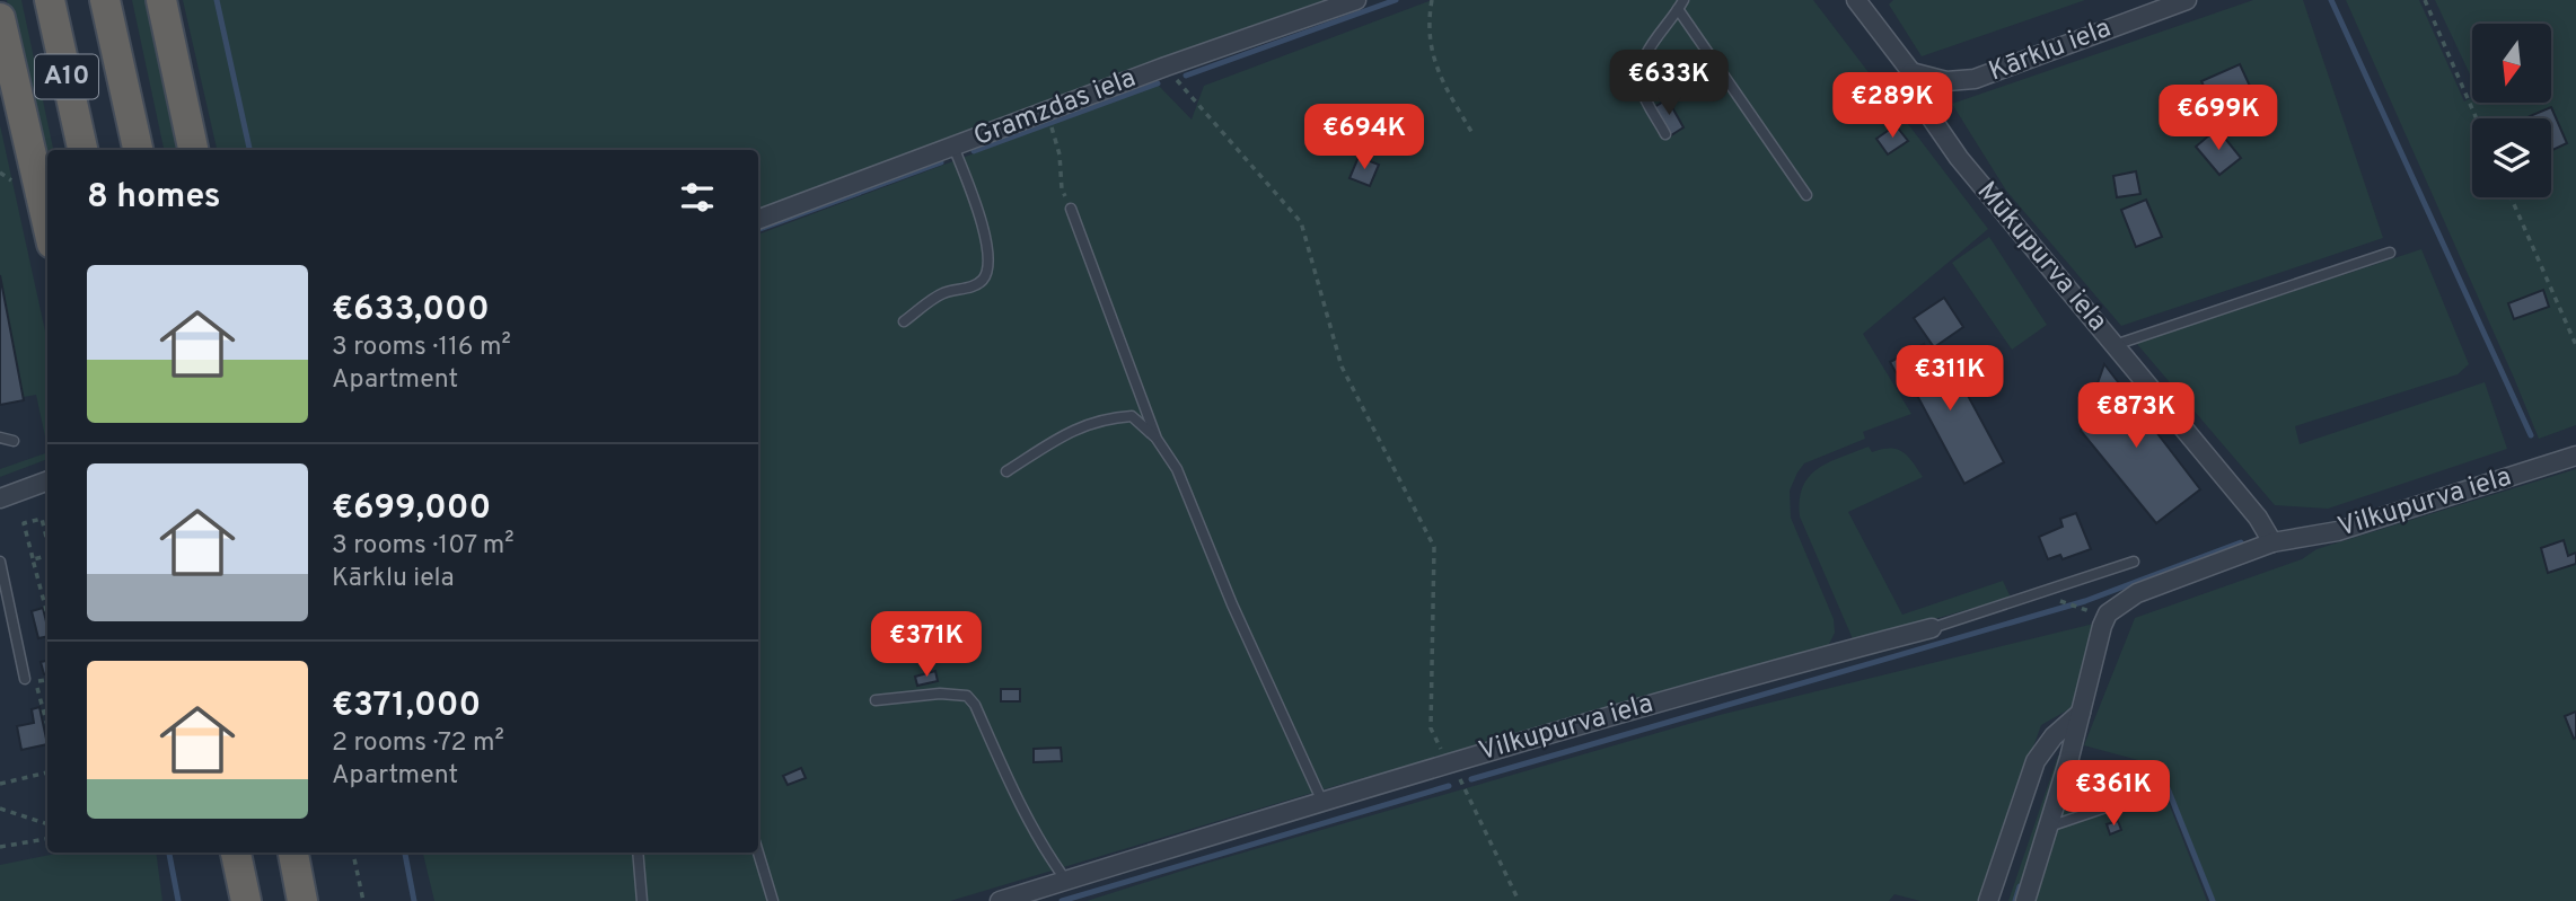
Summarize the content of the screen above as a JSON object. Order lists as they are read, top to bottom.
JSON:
{
  "streets": {
    "highway": ["A10"],
    "street": [
      "Kārklu iela",
      "Gramzdas iela",
      "Mūkupurva iela",
      "Vilkupurva iela"
    ]
  },
  "crossings": [
    ["Kārklu iela", "Mūkupurva iela"],
    ["Mūkupurva iela", "Vilkupurva iela"]
  ],
  "north": "bottom",
  "page": {
    "price": [
      "€633K",
      "€289K",
      "€699K",
      "€694K",
      "€311K",
      "€873K",
      "€371K",
      "€361K"
    ],
    "heading": "8 homes",
    "list": [
      {
        "name": "€633,000",
        "note": "3 rooms · 116 m² · Apartment"
      },
      {
        "name": "€699,000",
        "note": "3 rooms · 107 m² · Kārklu iela"
      },
      {
        "name": "€371,000",
        "note": "2 rooms · 72 m² · Apartment"
      }
    ]
  }
}
